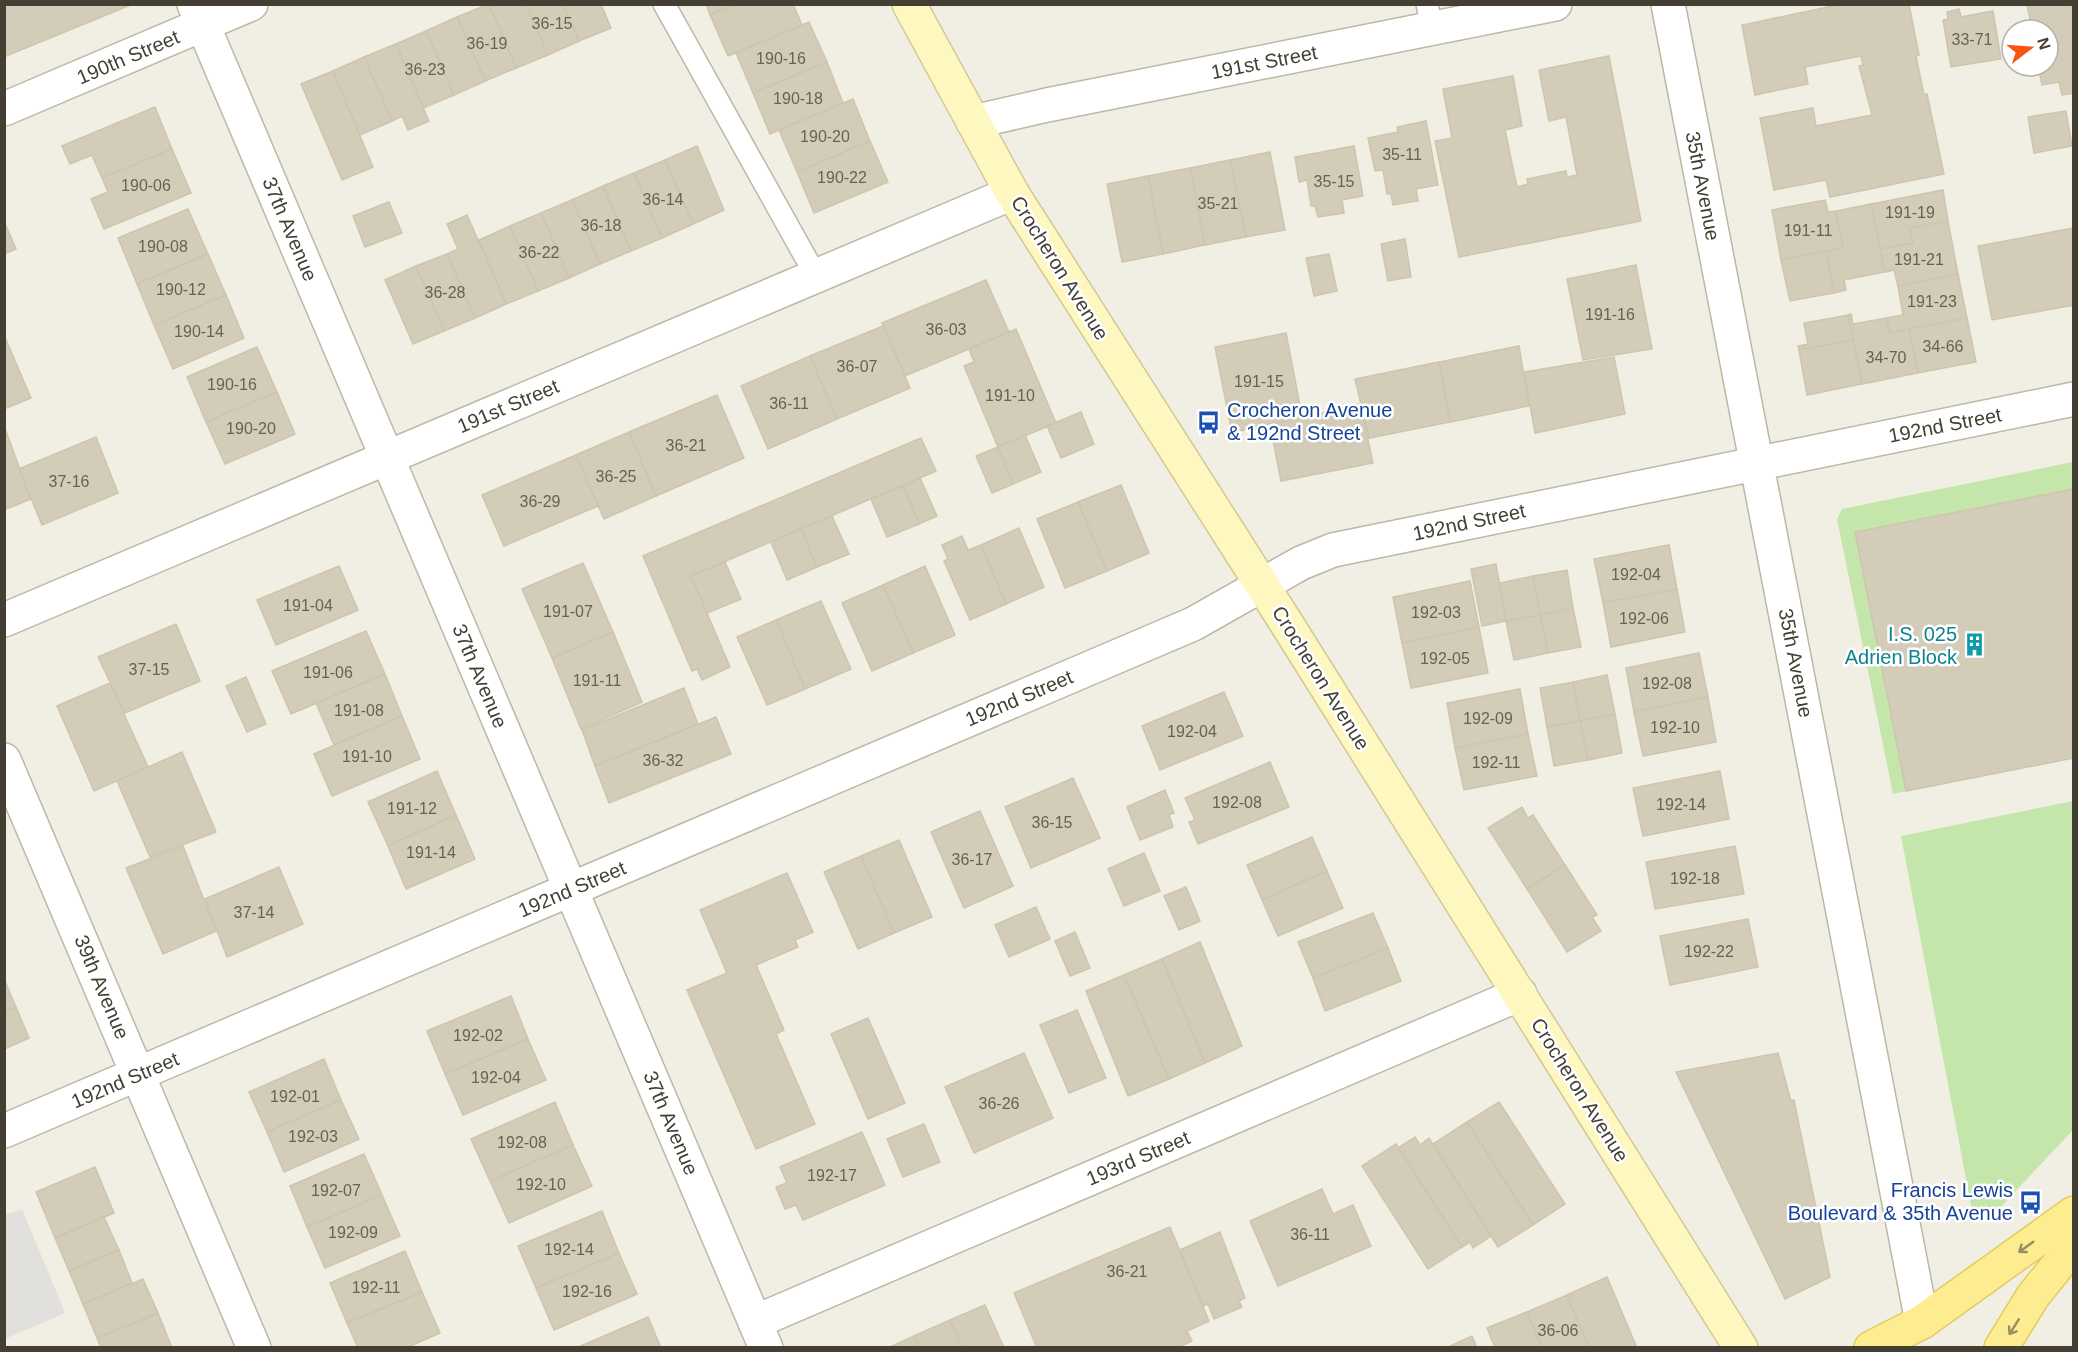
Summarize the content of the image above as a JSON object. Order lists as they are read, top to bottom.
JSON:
{
  "streets": {
    "street": [
      "190th Street",
      "191st Street",
      "35th Avenue",
      "37th Avenue",
      "Crocheron Avenue",
      "192nd Street",
      "39th Avenue",
      "193rd Street"
    ]
  },
  "crossings": [
    ["190th Street", "37th Avenue"],
    ["191st Street", "37th Avenue"],
    ["191st Street", "Crocheron Avenue"],
    ["35th Avenue", "192nd Street"],
    ["37th Avenue", "192nd Street"],
    ["37th Avenue", "193rd Street"],
    ["Crocheron Avenue", "192nd Street"],
    ["Crocheron Avenue", "193rd Street"],
    ["192nd Street", "39th Avenue"]
  ],
  "places": {
    "bus stop": ["Crocheron Avenue & 192nd Street", "Francis Lewis Boulevard & 35th Avenue"],
    "building": ["I.S. 025 Adrien Block"]
  },
  "house_numbers": [
    "36-15",
    "33-71",
    "36-19",
    "190-16",
    "36-23",
    "190-18",
    "190-20",
    "35-11",
    "190-22",
    "35-15",
    "190-06",
    "36-14",
    "35-21",
    "191-19",
    "36-18",
    "191-11",
    "190-08",
    "36-22",
    "191-21",
    "190-12",
    "36-28",
    "191-23",
    "191-16",
    "36-03",
    "190-14",
    "34-66",
    "34-70",
    "36-07",
    "191-15",
    "190-16",
    "191-10",
    "36-11",
    "190-20",
    "36-21",
    "36-25",
    "37-16",
    "36-29",
    "192-04",
    "191-04",
    "191-07",
    "192-03",
    "192-06",
    "192-05",
    "37-15",
    "191-06",
    "191-11",
    "192-08",
    "191-08",
    "192-09",
    "192-10",
    "192-04",
    "191-10",
    "36-32",
    "192-11",
    "192-08",
    "192-14",
    "191-12",
    "36-15",
    "191-14",
    "36-17",
    "192-18",
    "37-14",
    "192-22",
    "192-02",
    "192-04",
    "192-01",
    "36-26",
    "192-03",
    "192-08",
    "192-17",
    "192-10",
    "192-07",
    "192-09",
    "36-11",
    "192-14",
    "36-21",
    "192-11",
    "192-16",
    "36-06"
  ],
  "north": "right"
}
